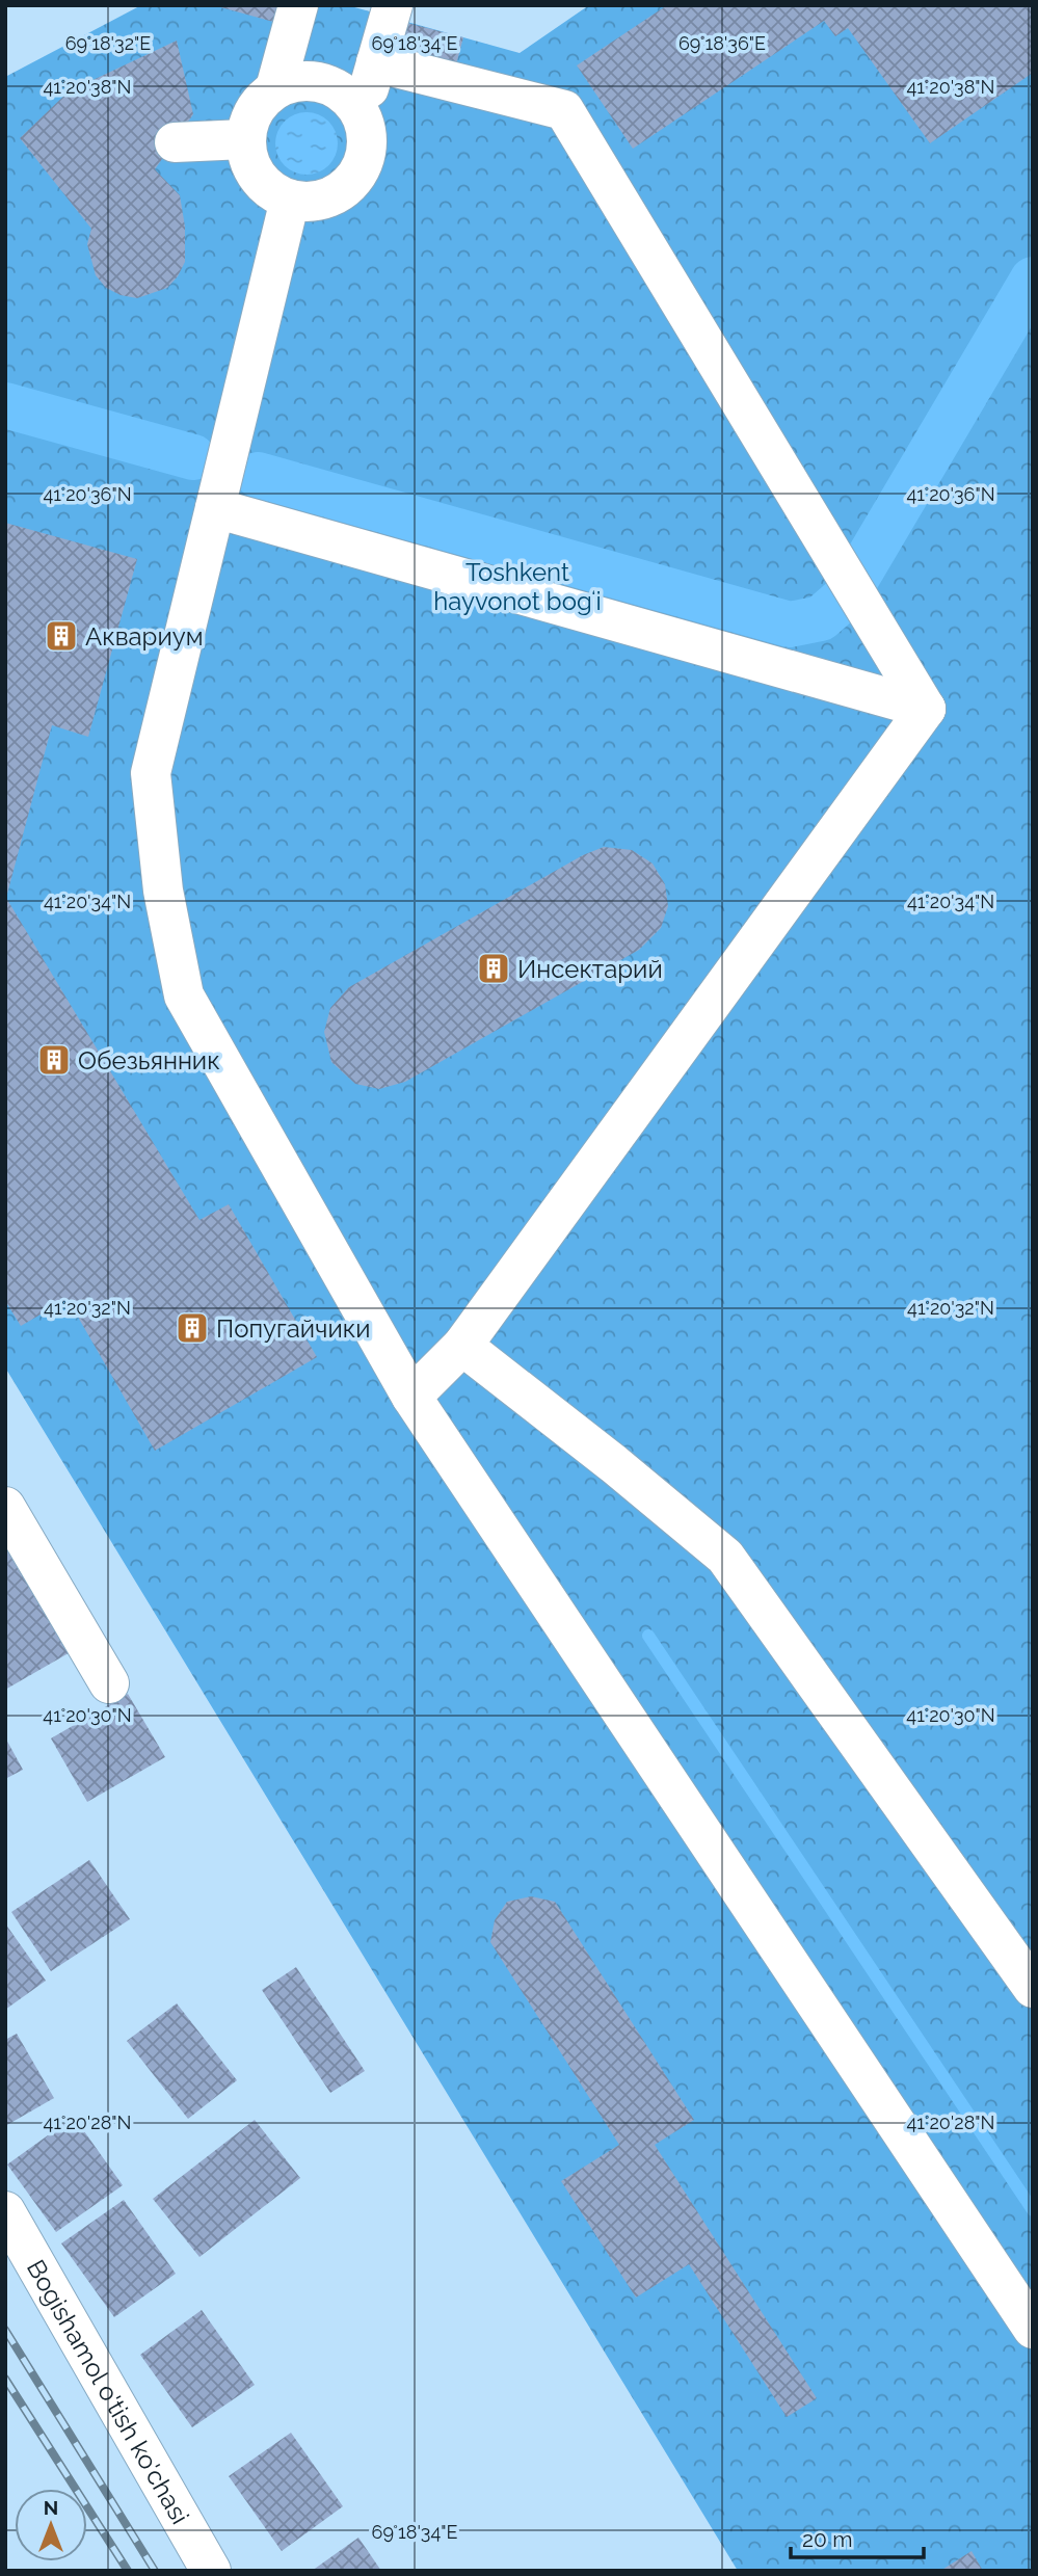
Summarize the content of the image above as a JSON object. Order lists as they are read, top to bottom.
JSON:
{
  "streets": {
    "street": ["Bogishamol o'tish ko'chasi"]
  },
  "parks": ["Toshkent hayvonot bogʻi"],
  "places": {
    "building": [
      "Аквариум",
      "Инсектарий",
      "Обезьянник",
      "Попугайчики"
    ]
  },
  "scale_bar": "20 m",
  "north": "top",
  "coordinates": [
    "69°18'32\"E",
    "69°18'34\"E",
    "69°18'36\"E",
    "41°20'38\"N",
    "41°20'36\"N",
    "41°20'34\"N",
    "41°20'32\"N",
    "41°20'30\"N",
    "41°20'28\"N"
  ]
}
